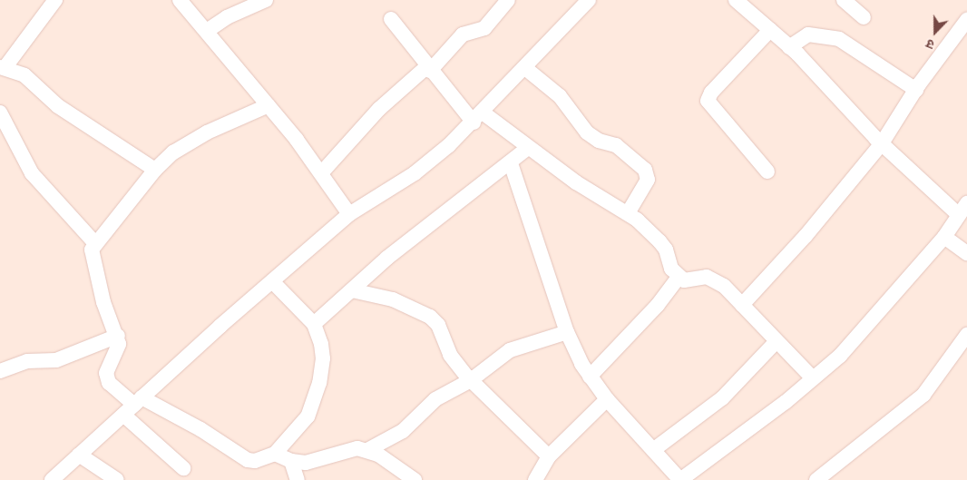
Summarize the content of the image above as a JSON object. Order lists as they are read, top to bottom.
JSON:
{
  "north": "bottom"
}
